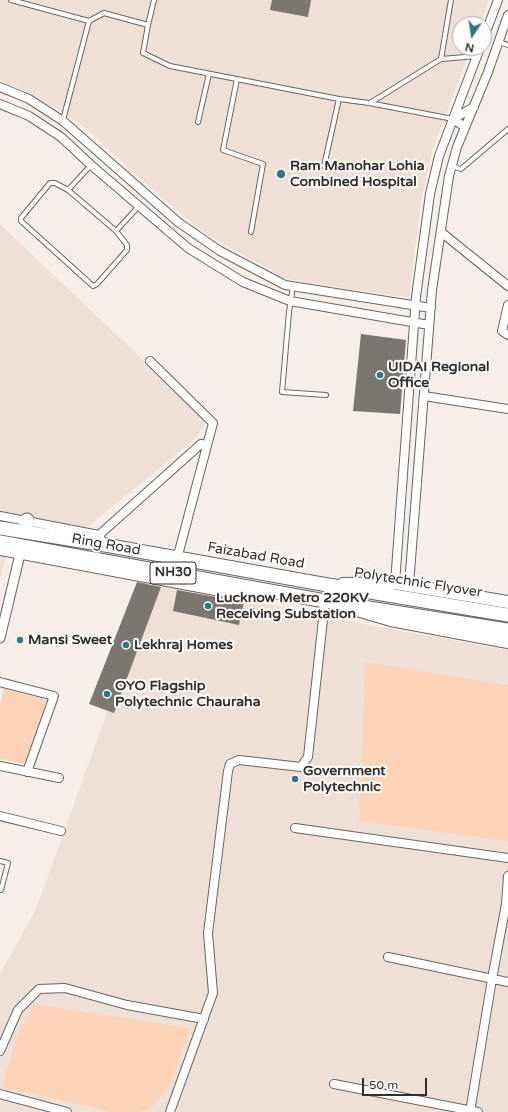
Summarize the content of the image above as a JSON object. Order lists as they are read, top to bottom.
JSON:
{
  "streets": {
    "highway": [
      "Ring Road",
      "Faizabad Road",
      "NH30",
      "Polytechnic Flyover"
    ]
  },
  "crossings": [
    ["Ring Road", "NH30"],
    ["Faizabad Road", "Polytechnic Flyover"]
  ],
  "places": [
    "Ram Manohar Lohia Combined Hospital",
    "UIDAI Regional Office",
    "Lucknow Metro 220KV Receiving Substation",
    "Mansi Sweet",
    "Lekhraj Homes",
    "OYO Flagship Polytechnic Chauraha",
    "Government Polytechnic"
  ],
  "scale_bar": "50 m",
  "north": "bottom"
}
